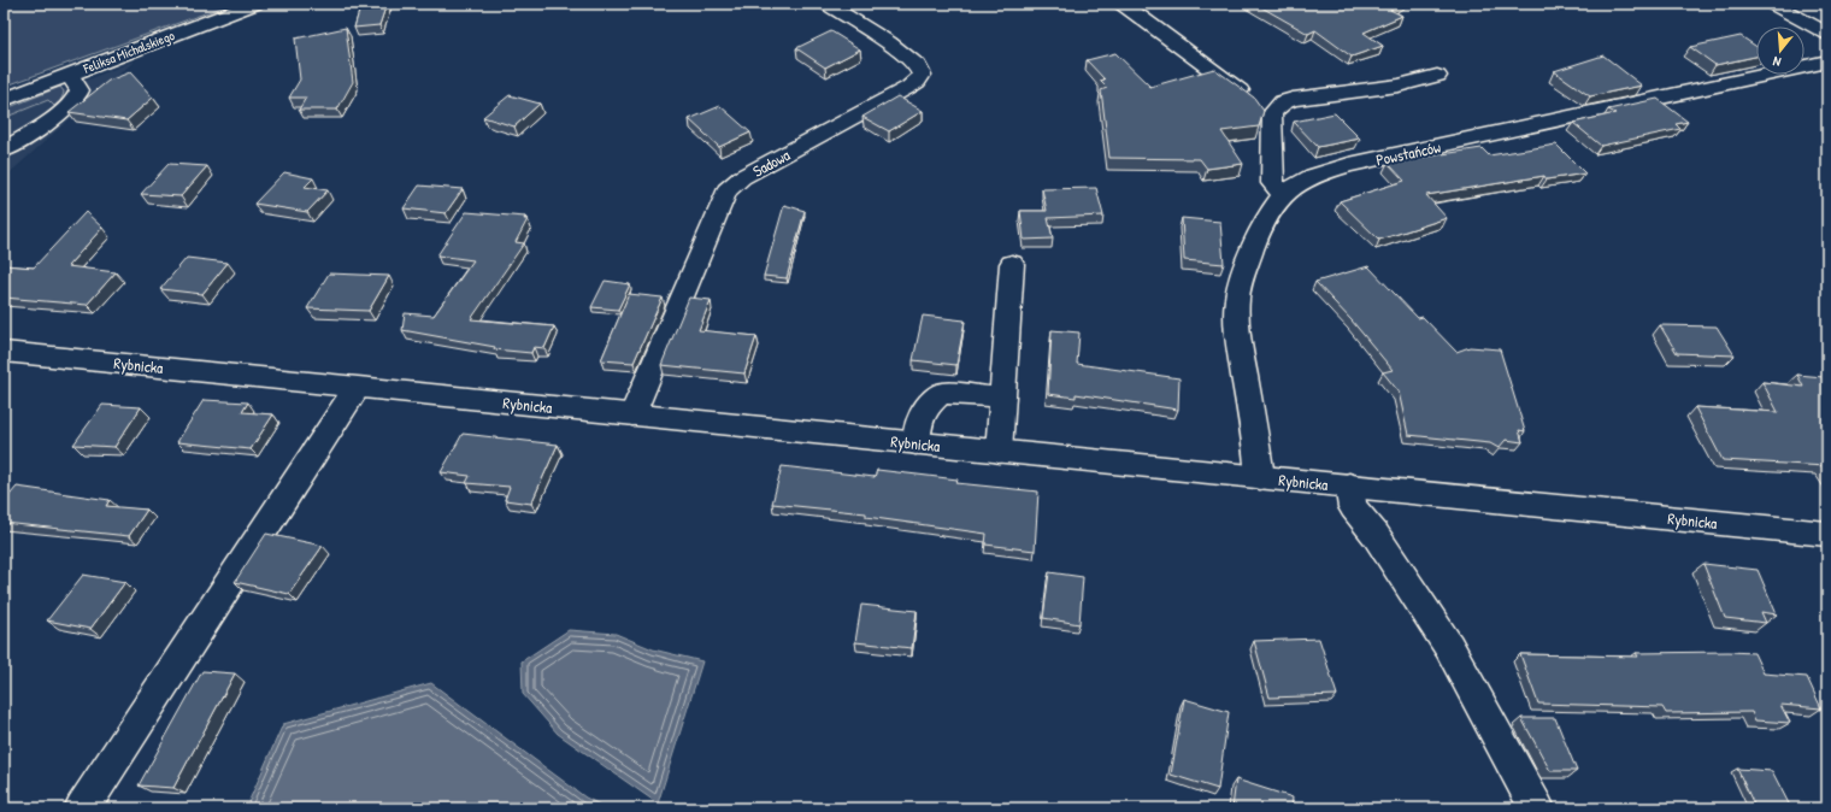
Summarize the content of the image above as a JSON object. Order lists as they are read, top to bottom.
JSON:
{
  "streets": {
    "street": [
      "Feliksa Michalskiego",
      "Powstańców",
      "Sadowa",
      "Rybnicka"
    ]
  },
  "crossings": [
    ["Powstańców", "Rybnicka"],
    ["Sadowa", "Rybnicka"]
  ],
  "north": "bottom"
}
